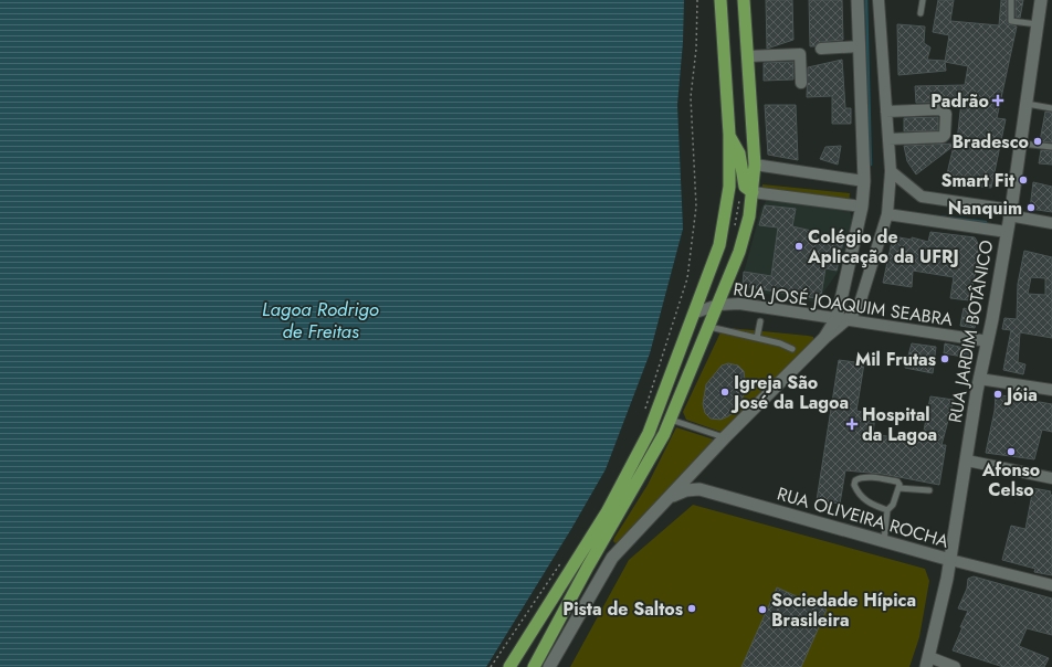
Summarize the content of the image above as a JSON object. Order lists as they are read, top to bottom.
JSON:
{
  "streets": {
    "street": ["RUA JOSÉ JOAQUIM SEABRA", "RUA JARDIM BOTÂNICO", "RUA OLIVEIRA ROCHA"]
  },
  "crossings": [
    ["RUA JOSÉ JOAQUIM SEABRA", "RUA JARDIM BOTÂNICO"],
    ["RUA JARDIM BOTÂNICO", "RUA OLIVEIRA ROCHA"]
  ],
  "water": ["Lagoa Rodrigo de Freitas"],
  "places": {
    "health": ["Padrão", "Hospital da Lagoa"],
    "other": [
      "Bradesco",
      "Smart Fit",
      "Nanquim",
      "Colégio de Aplicação da UFRJ",
      "Mil Frutas",
      "Igreja São José da Lagoa",
      "Jóia",
      "Afonso Celso",
      "Pista de Saltos",
      "Sociedade Hípica Brasileira"
    ]
  }
}
